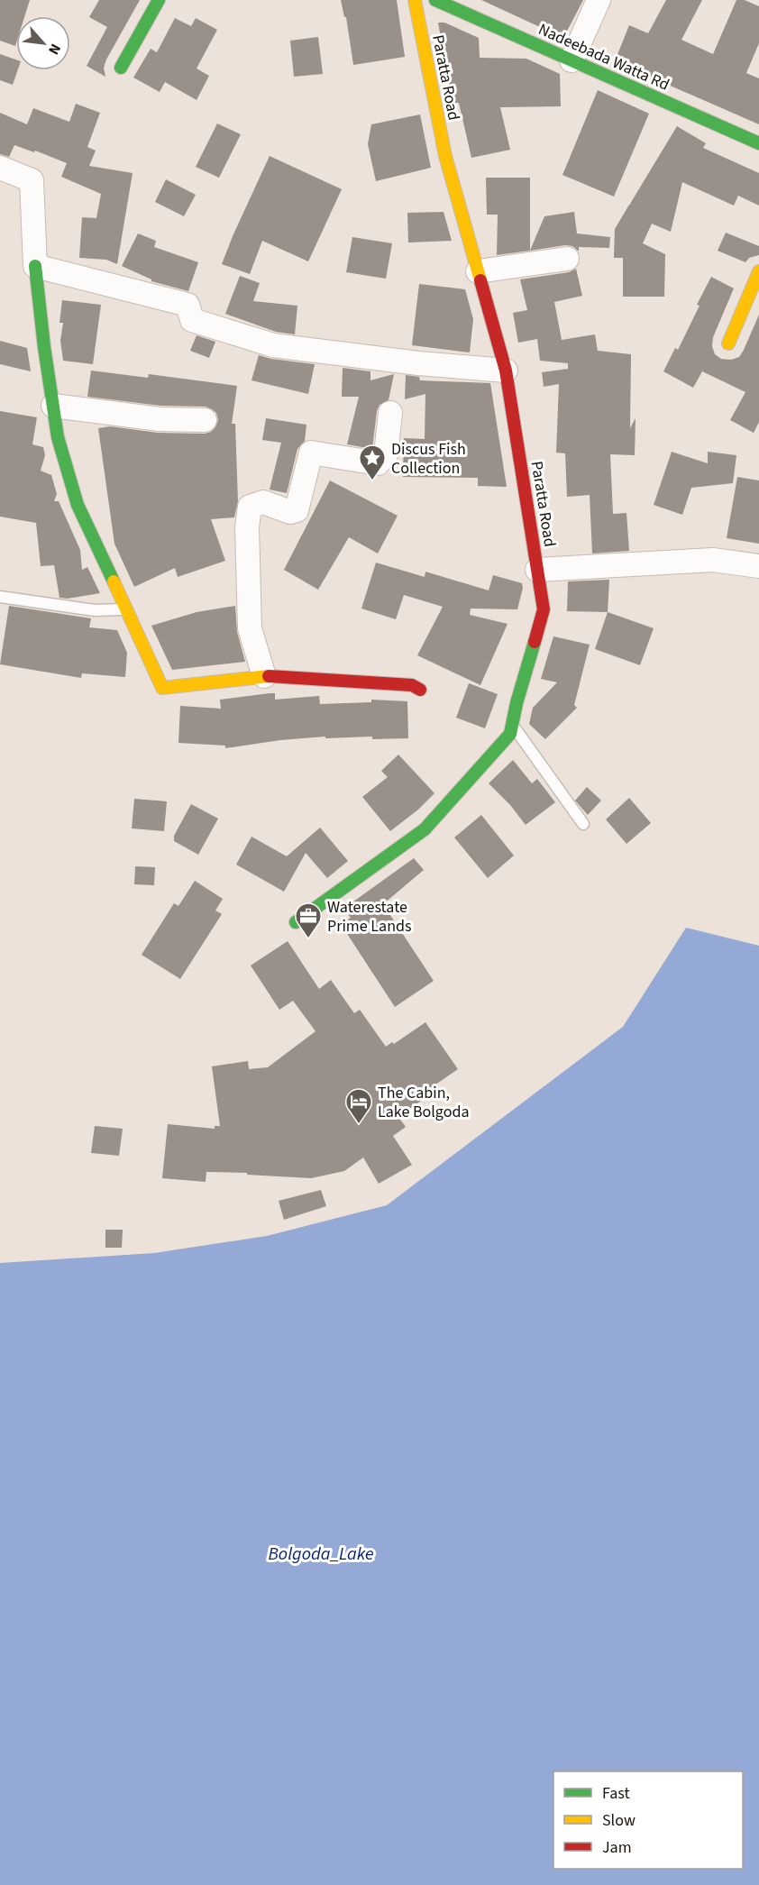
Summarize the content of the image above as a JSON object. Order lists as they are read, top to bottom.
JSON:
{
  "streets": {
    "street": ["Nadeebada Watta Rd", "Paratta Road"]
  },
  "water": ["Bolgoda_Lake"],
  "places": {
    "place": ["Discus Fish Collection"],
    "office": ["Waterestate Prime Lands"],
    "hotel": ["The Cabin, Lake Bolgoda"]
  },
  "legend": ["Fast", "Slow", "Jam"],
  "north": "bottom right"
}
